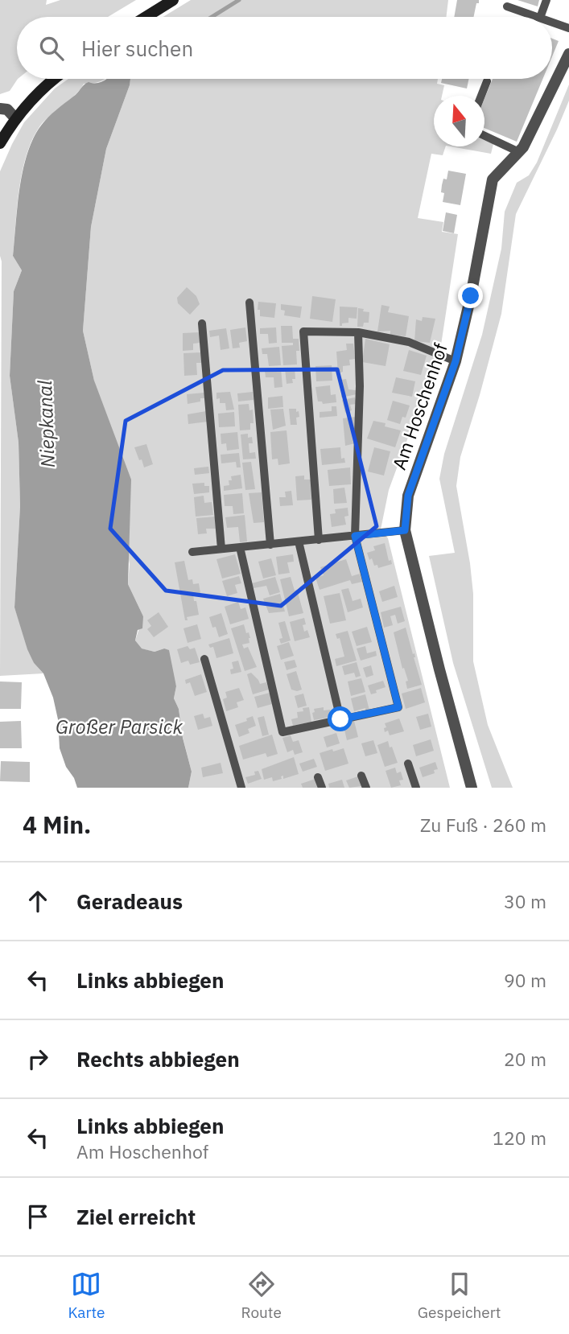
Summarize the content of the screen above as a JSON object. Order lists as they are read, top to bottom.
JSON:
{
  "streets": {
    "street": ["Am Hoschenhof"]
  },
  "water": ["Niepkanal", "Großer Parsick"],
  "north": "top",
  "page": {
    "search": "Hier suchen",
    "heading": ["4 Min.", "Zu Fuß · 260 m"],
    "list": [
      ["Geradeaus", "30 m"],
      ["Links abbiegen", "90 m"],
      ["Rechts abbiegen", "20 m"],
      ["Links abbiegen", "Am Hoschenhof", "120 m"],
      "Ziel erreicht"
    ],
    "nav": ["Karte", "Route", "Gespeichert"]
  }
}
